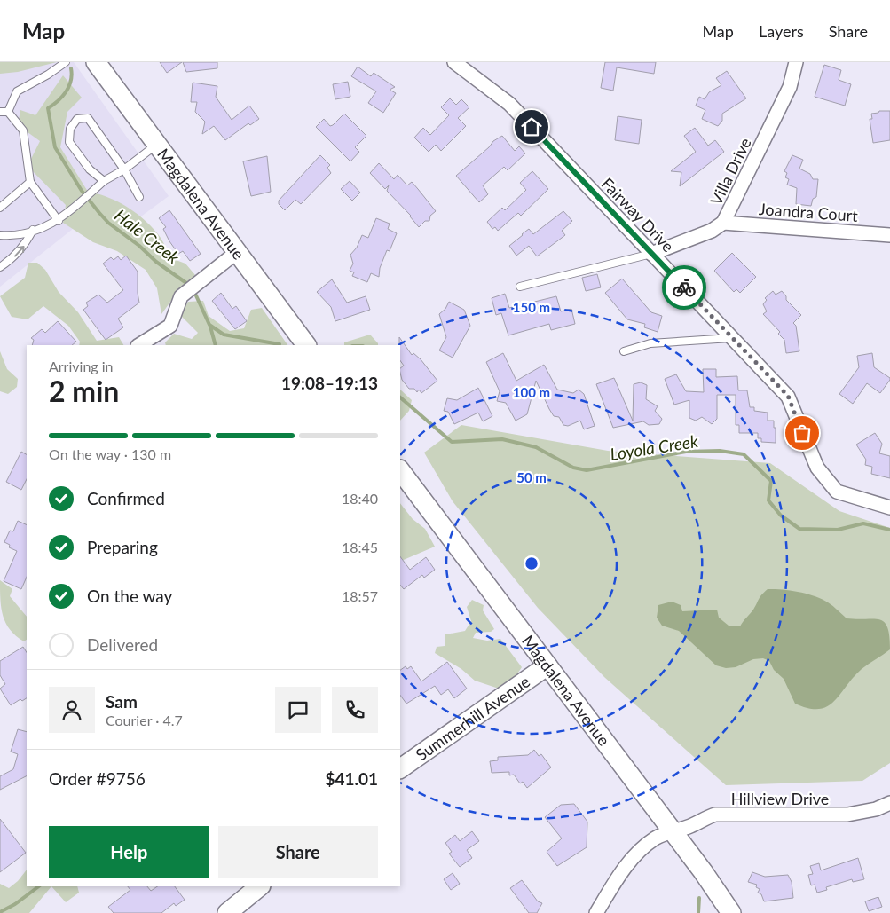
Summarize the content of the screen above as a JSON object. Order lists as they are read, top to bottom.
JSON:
{
  "streets": {
    "main road": ["Magdalena Avenue", "Summerhill Avenue"],
    "street": [
      "Villa Drive",
      "Joandra Court",
      "Fairway Drive",
      "Hillview Drive"
    ]
  },
  "crossings": [
    ["Villa Drive", "Joandra Court"],
    ["Villa Drive", "Fairway Drive"],
    ["Magdalena Avenue", "Summerhill Avenue"],
    ["Magdalena Avenue", "Hillview Drive"]
  ],
  "water": ["Hale Creek", "Loyola Creek"],
  "page": {
    "header": "Map",
    "nav": ["Map", "Layers", "Share"],
    "heading": ["2 min", "Arriving in", "19:08–19:13"],
    "panel": [
      "Sam",
      "Courier · 4.7",
      "Order #9756",
      "$41.01"
    ],
    "bar": "On the way · 130 m",
    "list": [
      ["Confirmed", "18:40"],
      ["Preparing", "18:45"],
      ["On the way", "18:57"],
      "Delivered"
    ],
    "buttons": ["Help", "Share"]
  },
  "rings": ["150 m", "100 m", "50 m"]
}
